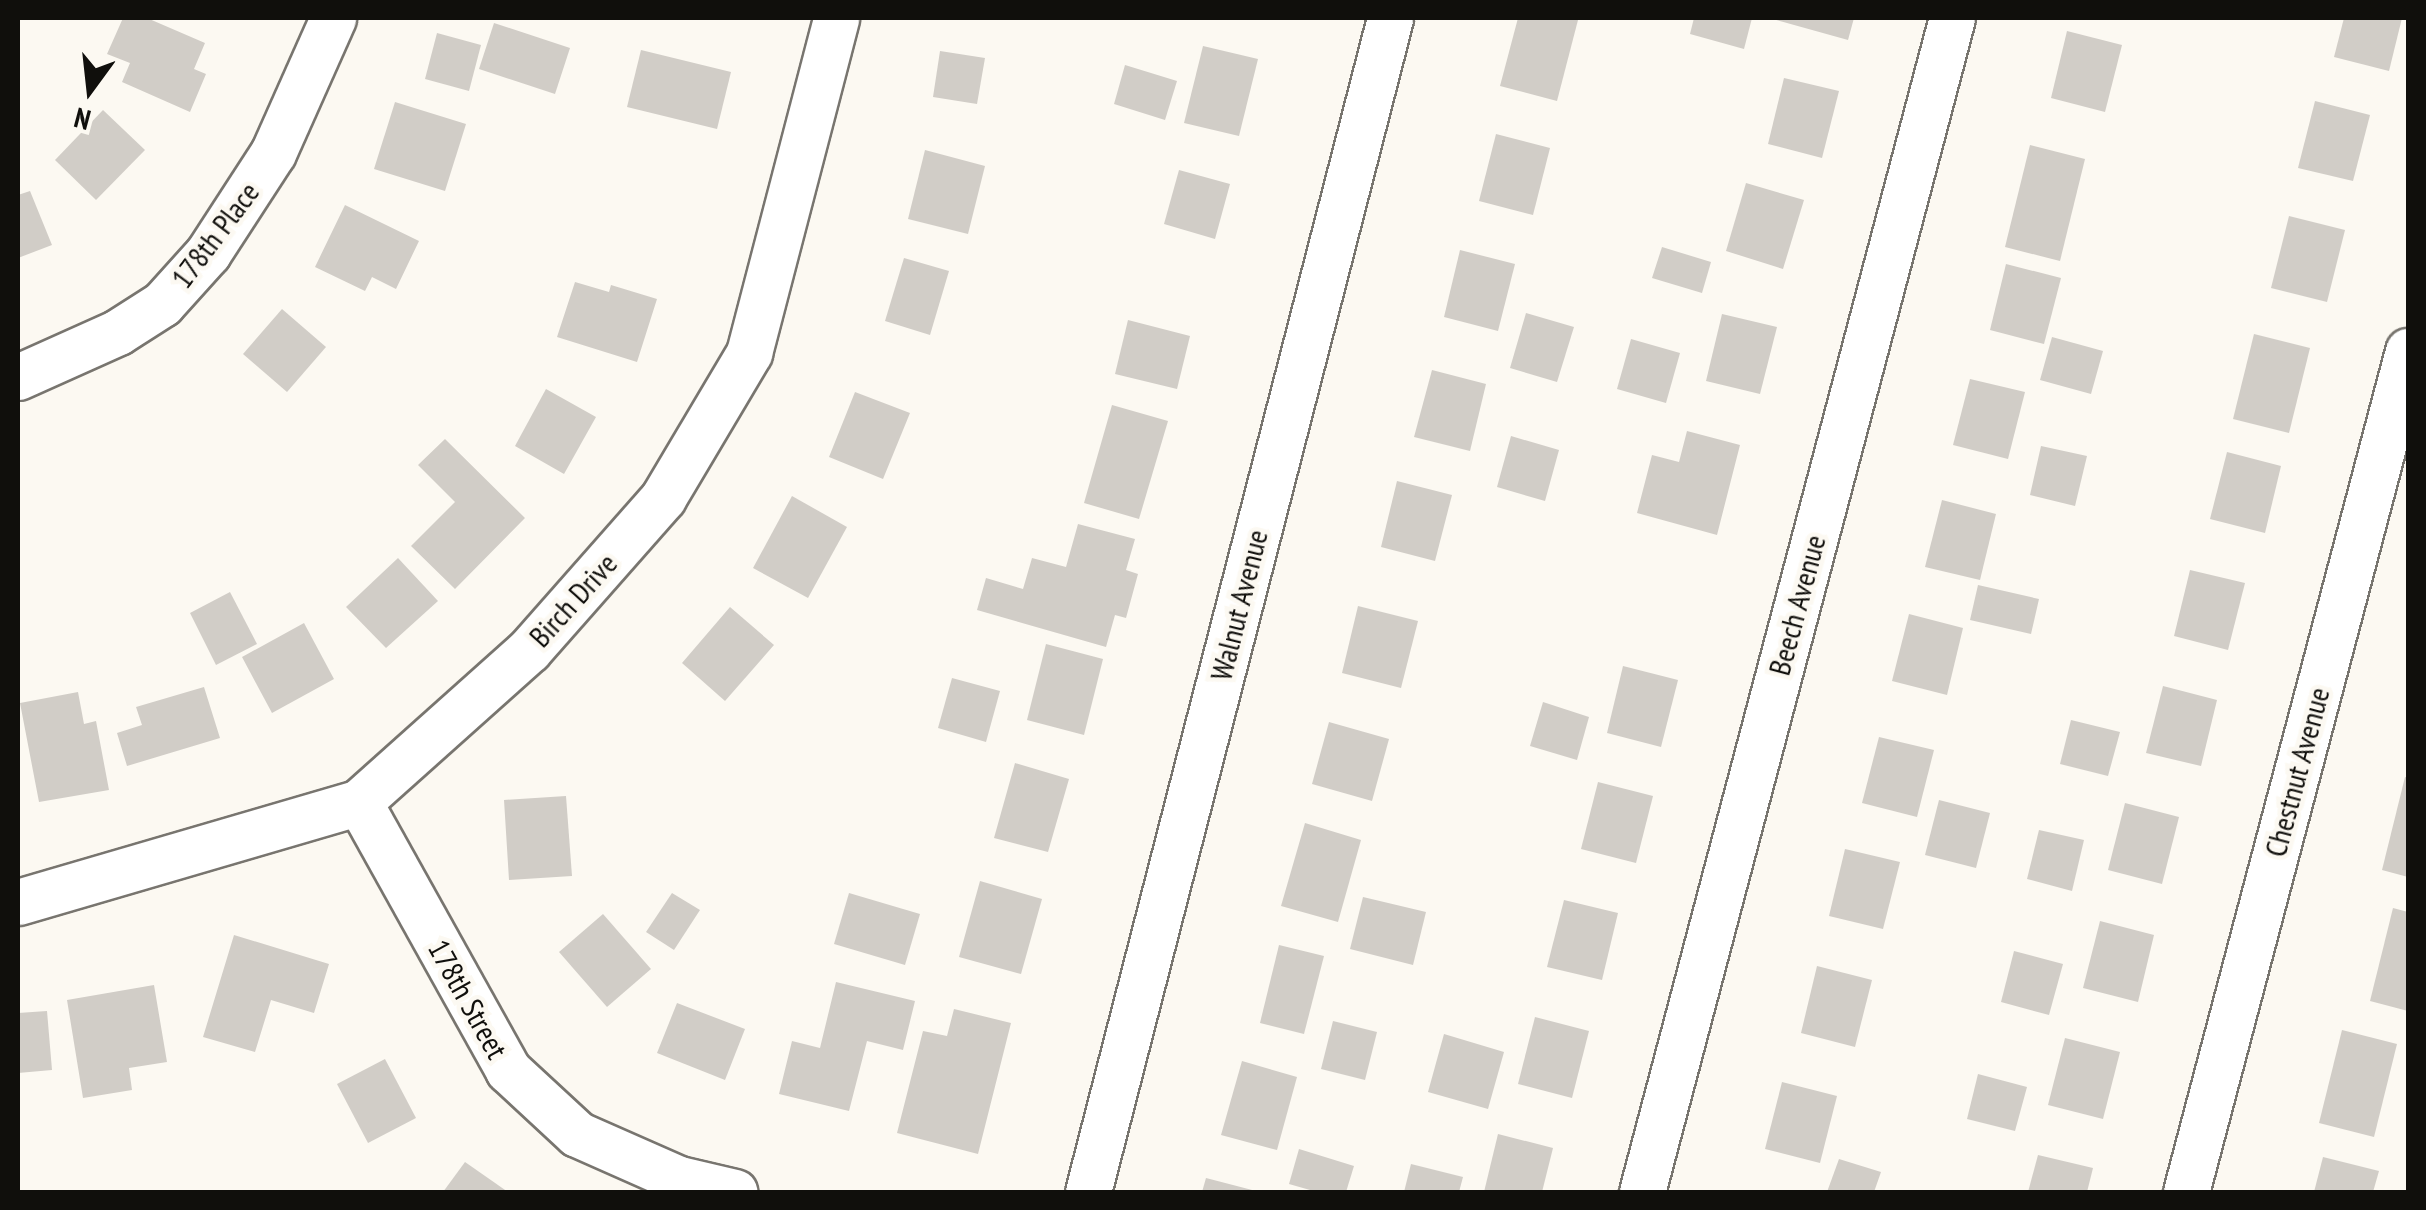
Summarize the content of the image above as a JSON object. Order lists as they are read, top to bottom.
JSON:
{
  "streets": {
    "street": [
      "178th Place",
      "Birch Drive",
      "Walnut Avenue",
      "Beech Avenue",
      "Chestnut Avenue",
      "178th Street"
    ]
  },
  "crossings": [
    ["Birch Drive", "178th Street"]
  ],
  "north": "bottom"
}
